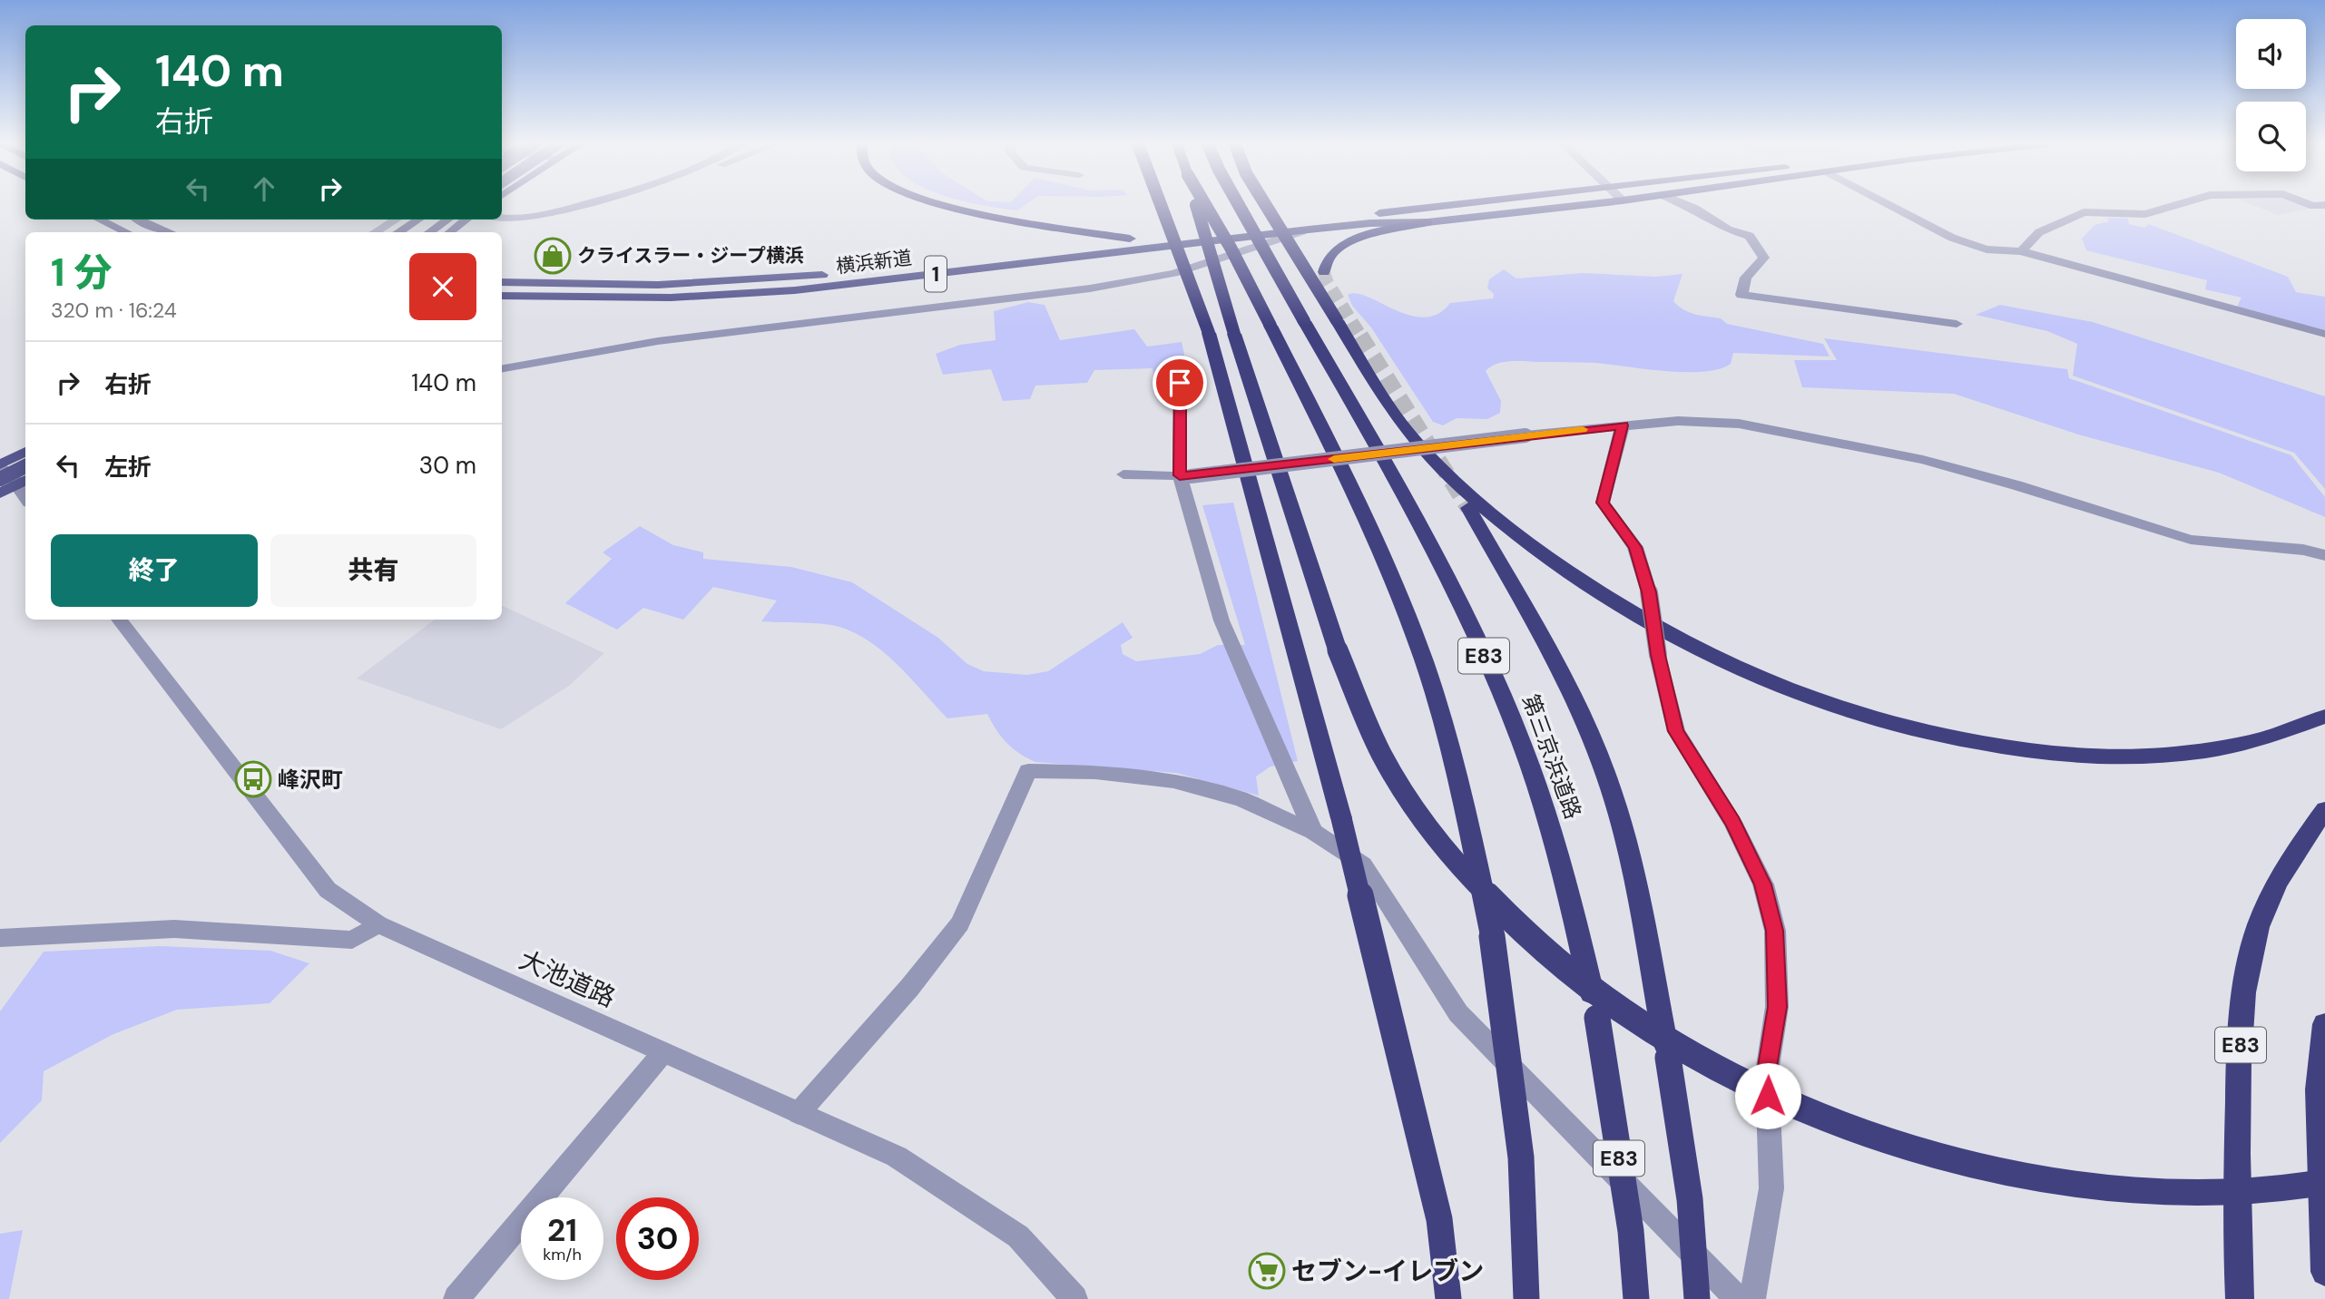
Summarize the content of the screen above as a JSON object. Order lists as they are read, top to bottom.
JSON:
{
  "streets": {
    "highway": [
      "横浜新道",
      "1",
      "E83",
      "第三京浜道路"
    ],
    "street": ["大池道路"]
  },
  "places": {
    "shop": ["クライスラー・ジープ横浜"],
    "bus stop": ["峰沢町"],
    "supermarket": ["セブン-イレブン"]
  },
  "page": {
    "turn": ["140 m", "右折"],
    "heading": ["1 分", "320 m · 16:24"],
    "list": [
      {
        "name": "右折",
        "value": "140 m"
      },
      {
        "name": "左折",
        "value": "30 m"
      }
    ],
    "buttons": ["終了", "共有"],
    "speed": "21 km/h",
    "limit": "30"
  }
}
